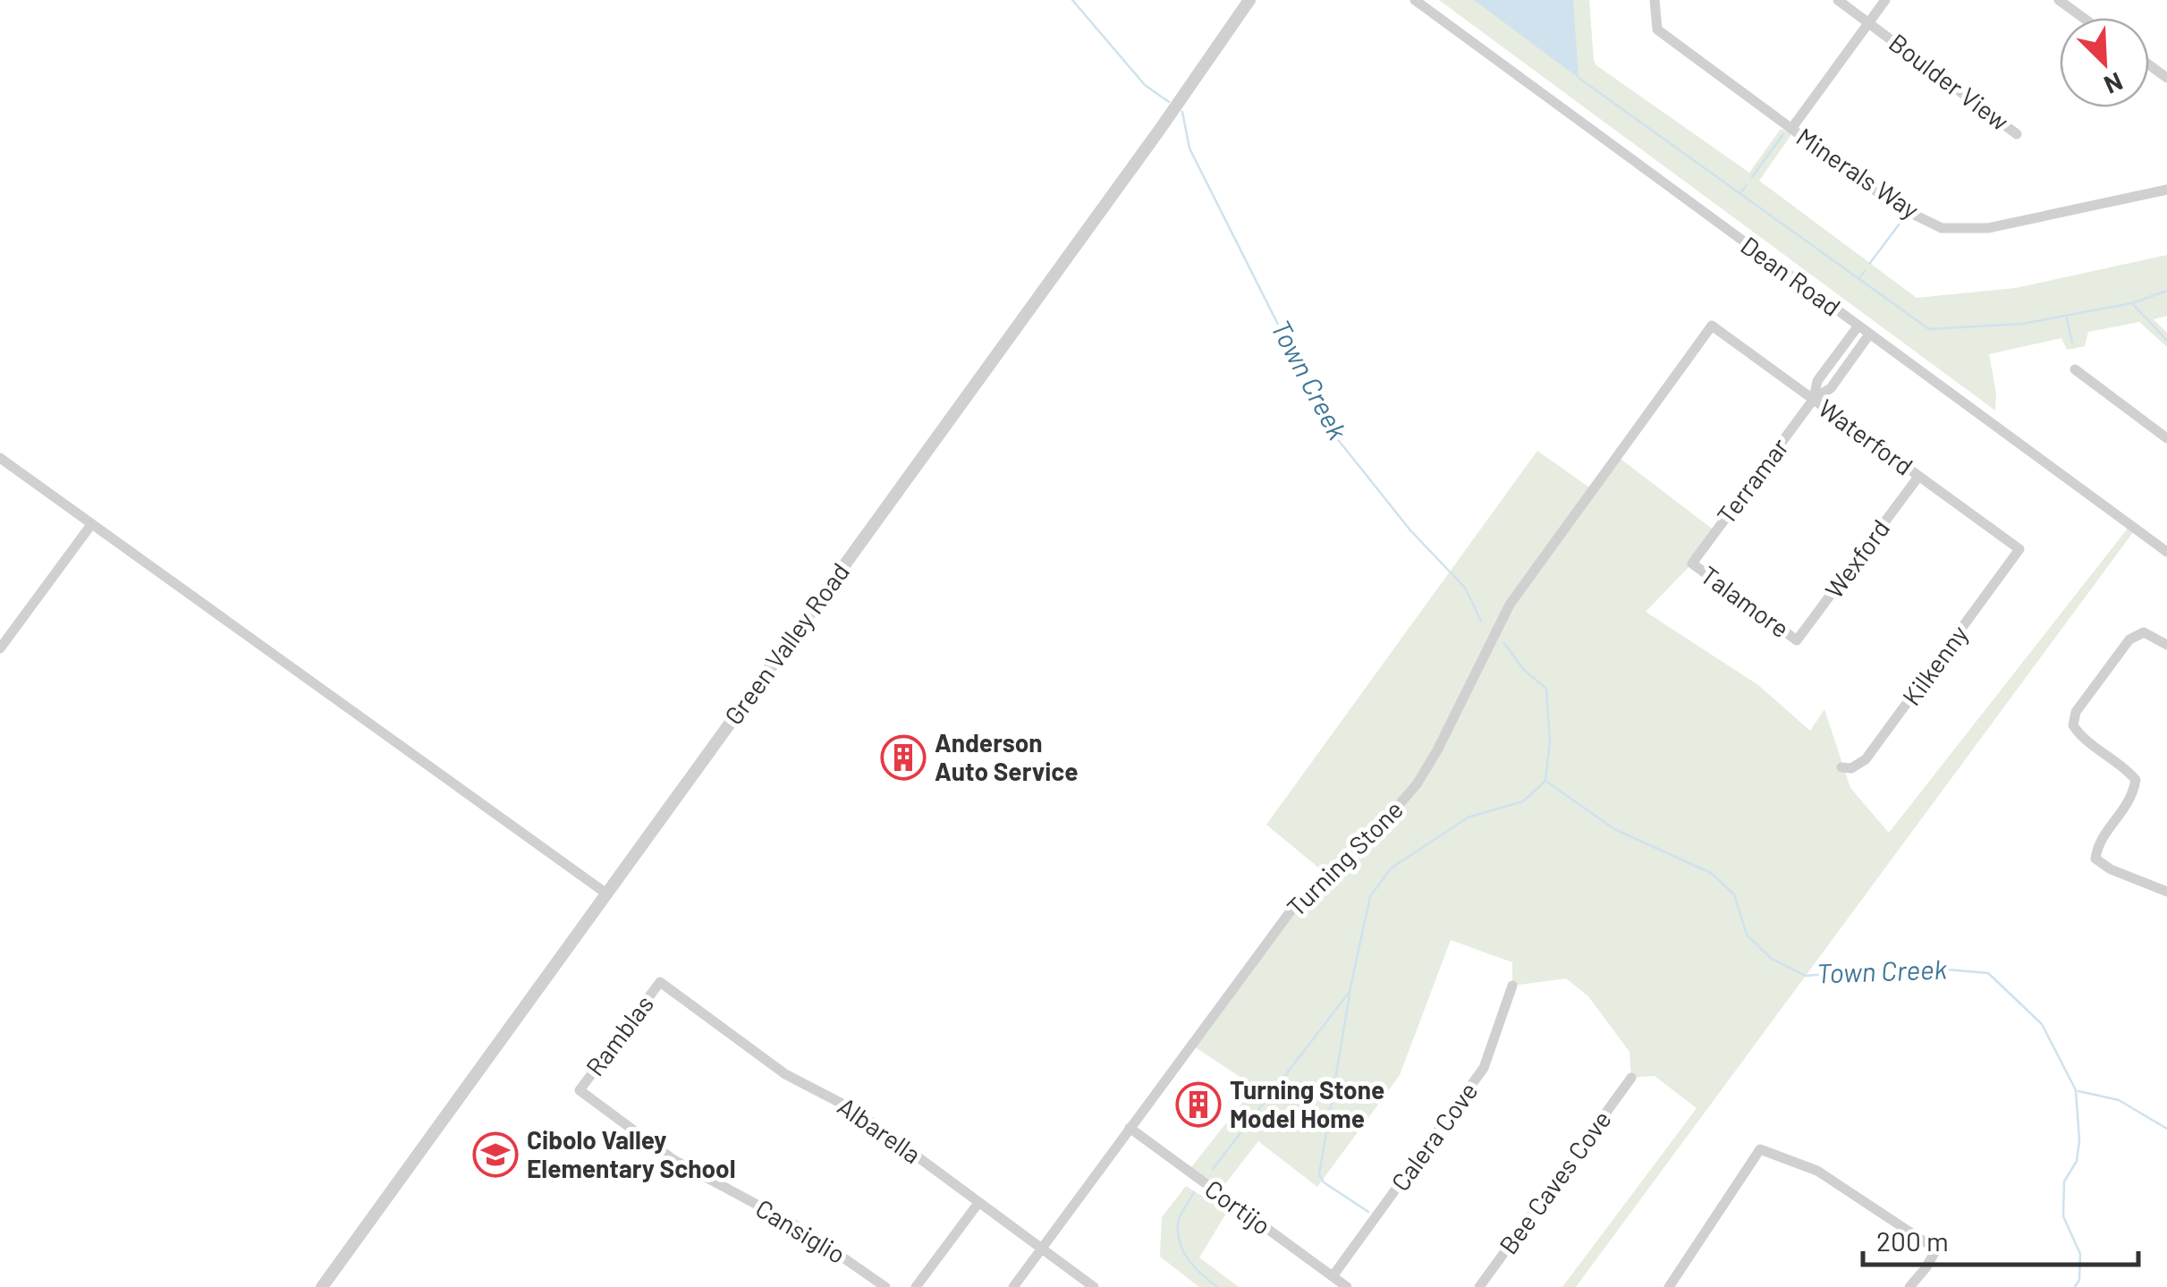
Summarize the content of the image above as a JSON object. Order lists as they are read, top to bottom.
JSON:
{
  "streets": {
    "street": [
      "Boulder View",
      "Minerals Way",
      "Dean Road",
      "Waterford",
      "Terramar",
      "Wexford",
      "Talamore",
      "Green Valley Road",
      "Kilkenny",
      "Turning Stone",
      "Ramblas",
      "Albarella",
      "Calera Cove",
      "Bee Caves Cove",
      "Cortijo",
      "Cansiglio"
    ]
  },
  "crossings": [
    ["Dean Road", "Terramar"],
    ["Waterford", "Terramar"],
    ["Waterford", "Wexford"],
    ["Waterford", "Kilkenny"],
    ["Waterford", "Turning Stone"],
    ["Terramar", "Talamore"],
    ["Wexford", "Talamore"],
    ["Turning Stone", "Albarella"],
    ["Turning Stone", "Cortijo"],
    ["Ramblas", "Albarella"],
    ["Ramblas", "Cansiglio"],
    ["Calera Cove", "Cortijo"]
  ],
  "water": ["Town Creek"],
  "places": {
    "building": ["Anderson Auto Service", "Turning Stone Model Home"],
    "school or university": ["Cibolo Valley Elementary School"]
  },
  "scale_bar": "200 m",
  "north": "bottom right"
}
